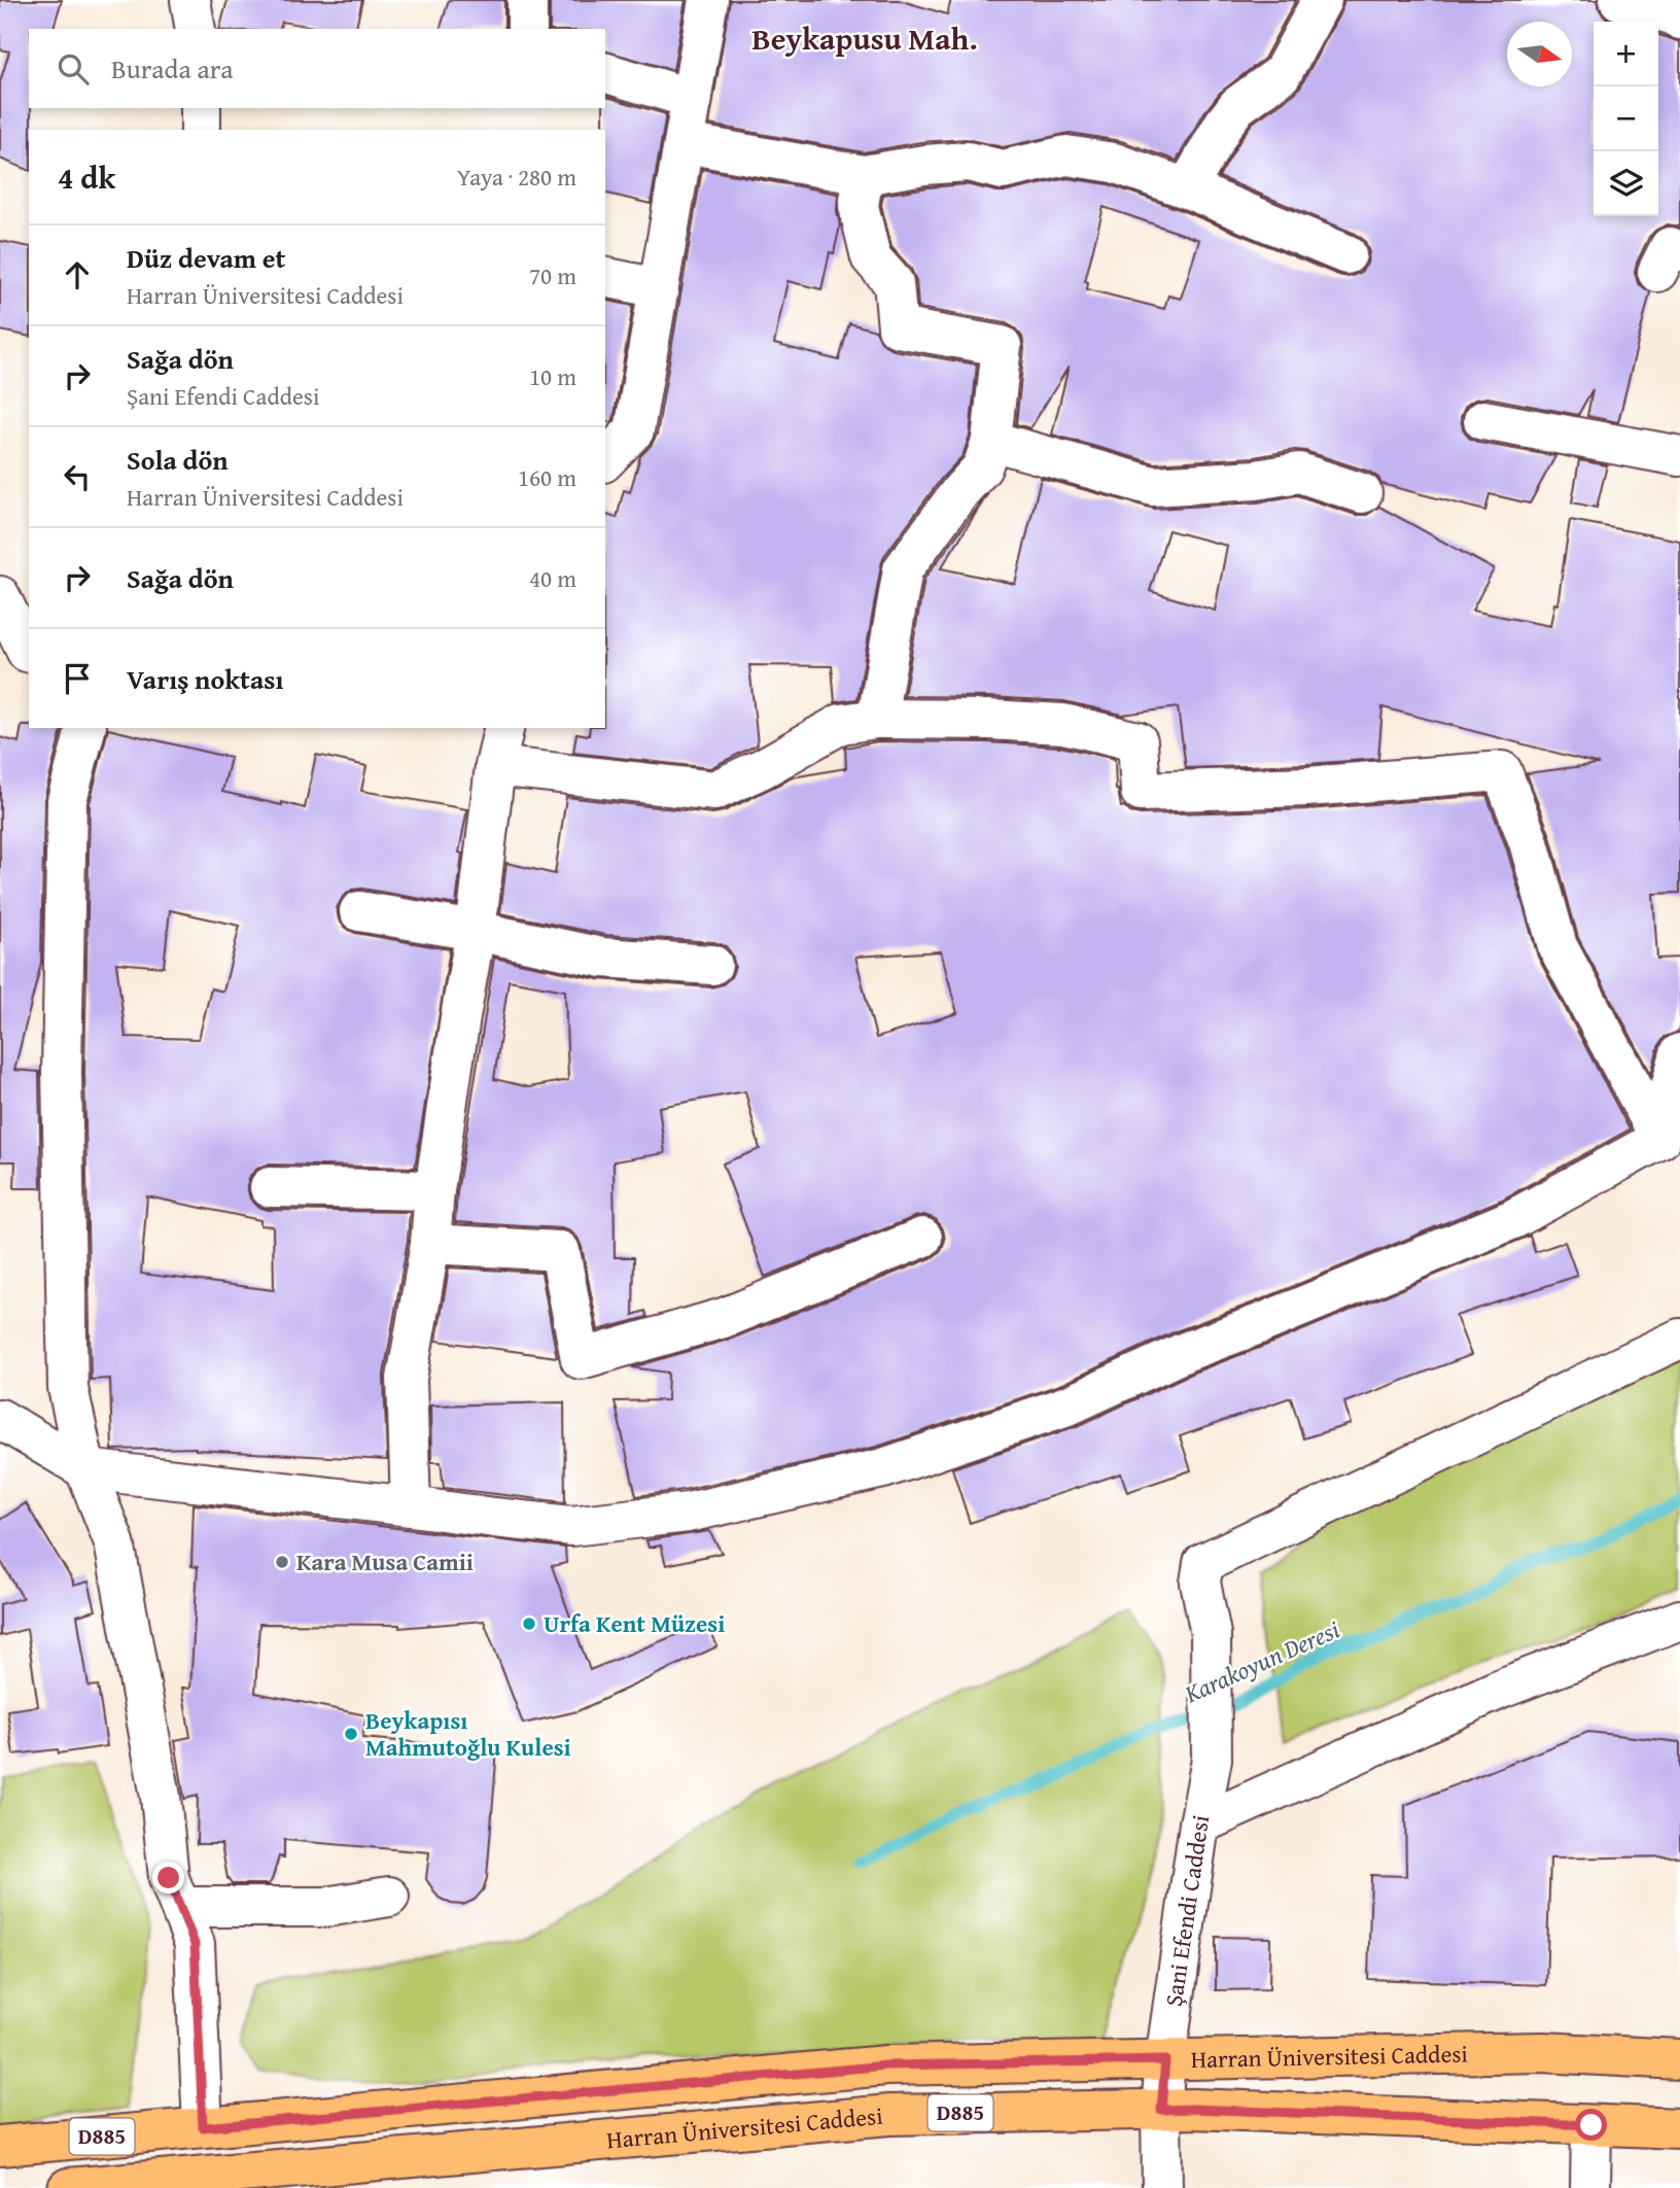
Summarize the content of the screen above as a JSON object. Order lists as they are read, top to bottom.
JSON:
{
  "streets": {
    "main road": ["Harran Üniversitesi Caddesi", "D885"],
    "street": ["Şani Efendi Caddesi"]
  },
  "crossings": [
    ["Şani Efendi Caddesi", "Harran Üniversitesi Caddesi"],
    ["Harran Üniversitesi Caddesi", "D885"]
  ],
  "districts": ["Beykapusu Mah."],
  "water": ["Karakoyun Deresi"],
  "places": ["Kara Musa Camii", "Urfa Kent Müzesi", "Beykapısı Mahmutoğlu Kulesi"],
  "north": "right",
  "page": {
    "map_buttons": ["+", "−"],
    "search": "Burada ara",
    "heading": ["4 dk", "Yaya · 280 m"],
    "list": [
      ["Düz devam et", "Harran Üniversitesi Caddesi", "70 m"],
      ["Sağa dön", "Şani Efendi Caddesi", "10 m"],
      ["Sola dön", "Harran Üniversitesi Caddesi", "160 m"],
      ["Sağa dön", "40 m"],
      "Varış noktası"
    ]
  }
}
